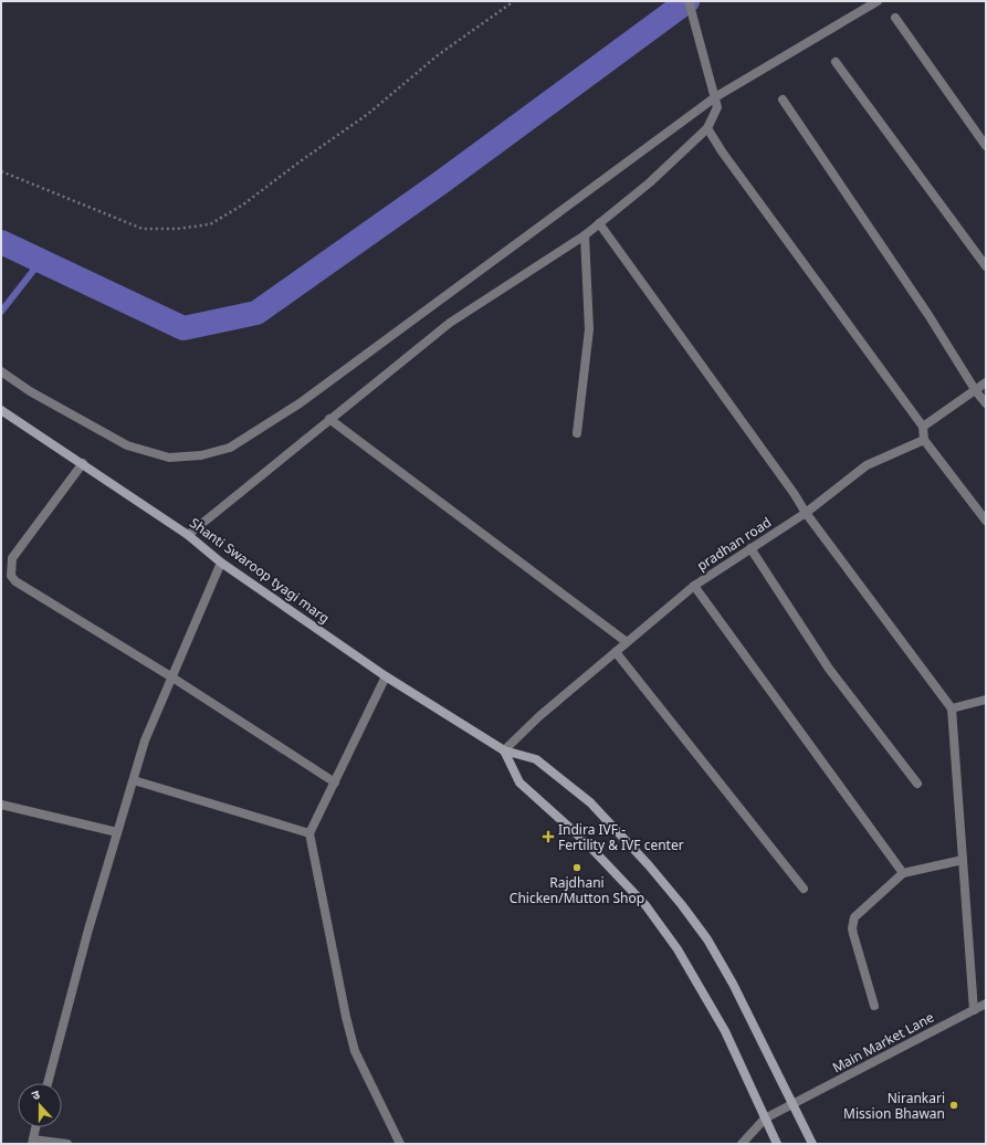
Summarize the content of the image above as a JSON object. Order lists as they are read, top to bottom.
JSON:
{
  "streets": {
    "main road": ["Shanti Swaroop tyagi marg"],
    "street": ["pradhan road", "Main Market Lane"]
  },
  "crossings": [
    ["pradhan road", "Shanti Swaroop tyagi marg"],
    ["Shanti Swaroop tyagi marg", "Main Market Lane"]
  ],
  "places": {
    "health": ["Indira IVF - Fertility & IVF center"],
    "other": ["Rajdhani Chicken/Mutton Shop", "Nirankari Mission Bhawan"]
  },
  "north": "top"
}
